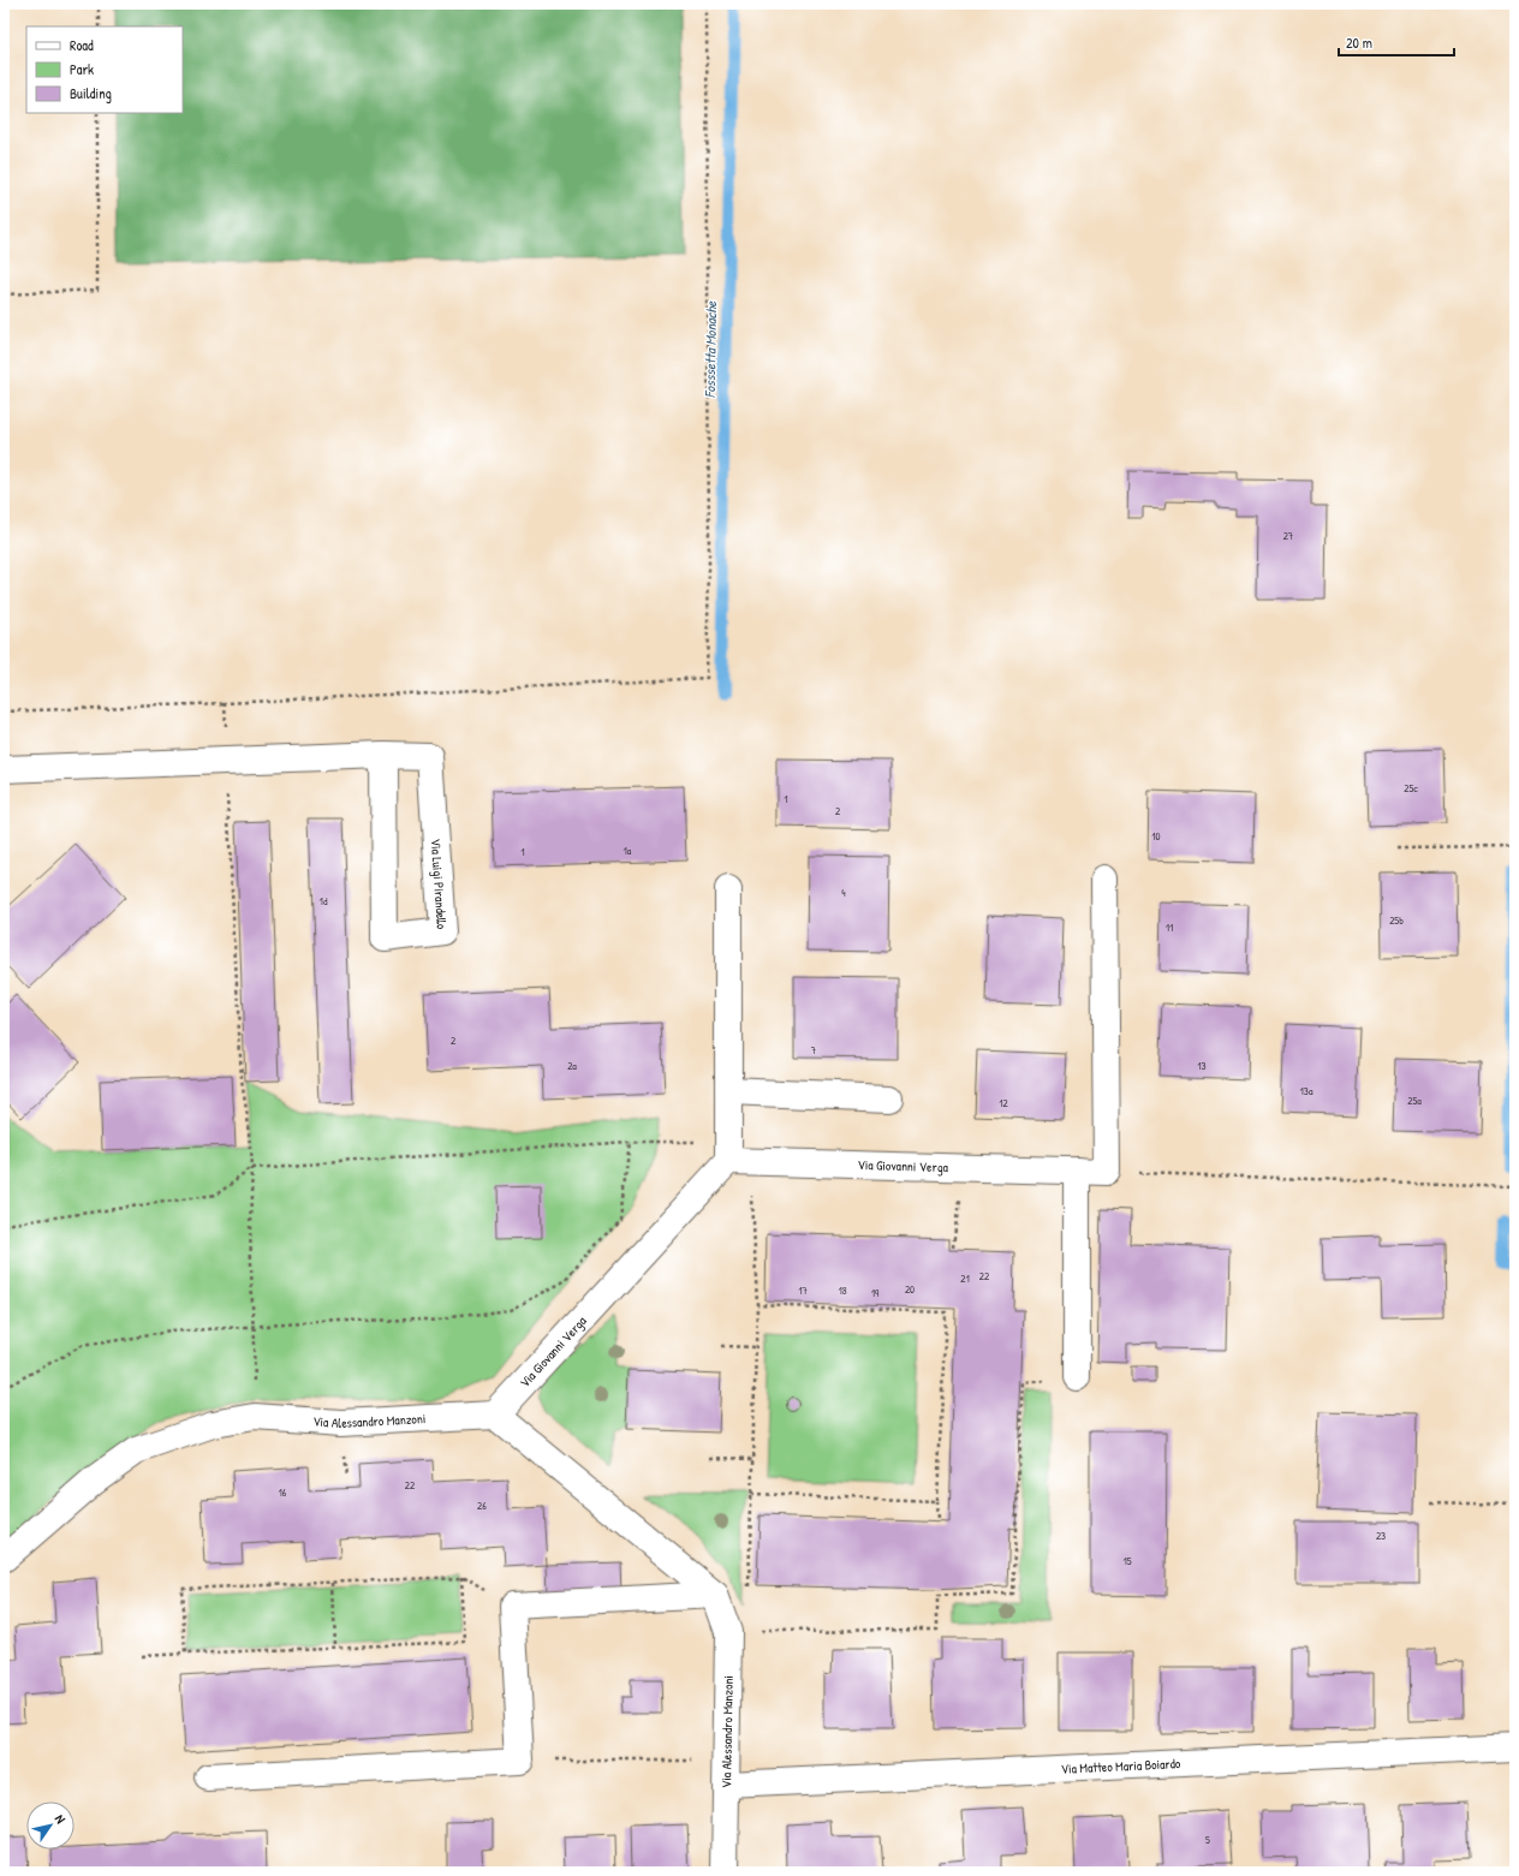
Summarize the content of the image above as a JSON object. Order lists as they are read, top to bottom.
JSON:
{
  "streets": {
    "street": [
      "Via Luigi Pirandello",
      "Via Giovanni Verga",
      "Via Alessandro Manzoni",
      "Via Matteo Maria Boiardo"
    ]
  },
  "crossings": [
    ["Via Giovanni Verga", "Via Alessandro Manzoni"],
    ["Via Alessandro Manzoni", "Via Matteo Maria Boiardo"]
  ],
  "water": ["Fosssetta Monache"],
  "house_numbers": [
    "27",
    "25c",
    "1",
    "2",
    "10",
    "1a",
    "1",
    "4",
    "1d",
    "25b",
    "11",
    "2",
    "7",
    "2a",
    "13",
    "13a",
    "25a",
    "12",
    "22",
    "21",
    "20",
    "17",
    "18",
    "19",
    "22",
    "16",
    "26",
    "23",
    "15",
    "5"
  ],
  "legend": ["Road", "Park", "Building"],
  "scale_bar": "20 m",
  "north": "top right"
}
